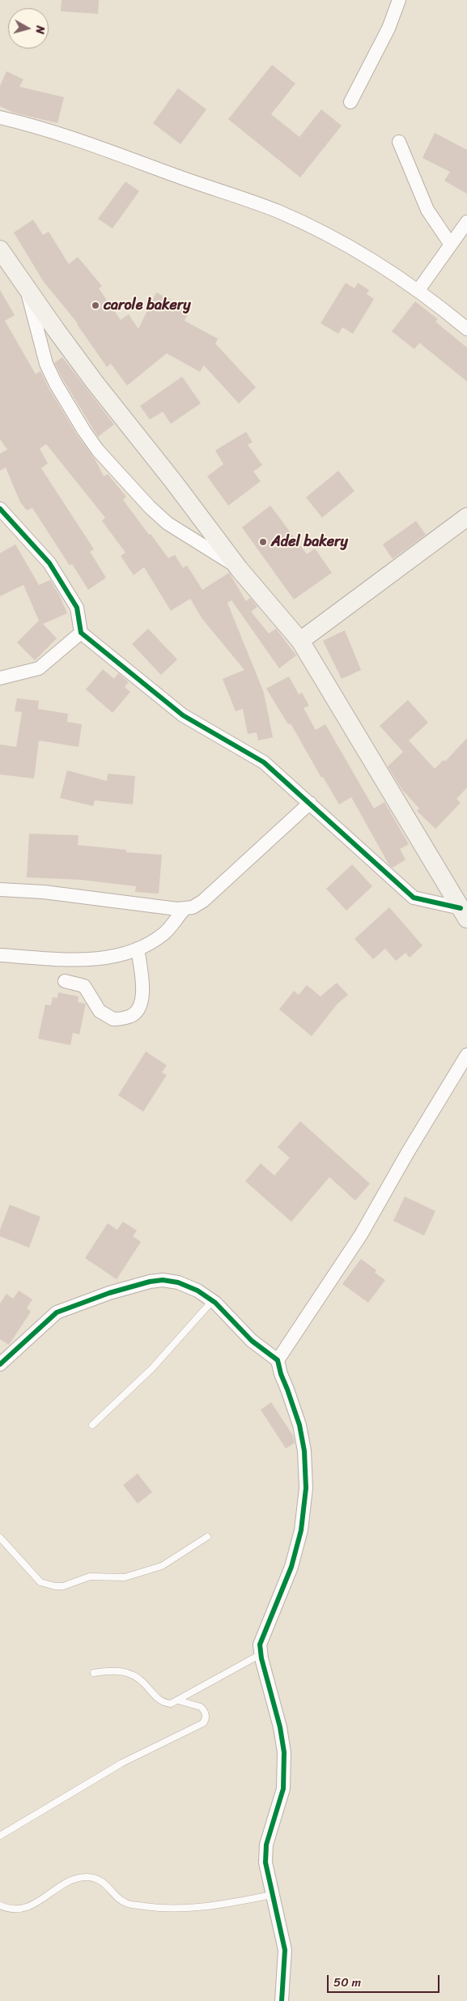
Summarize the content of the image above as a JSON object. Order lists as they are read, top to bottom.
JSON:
{
  "places": ["carole bakery", "Adel bakery"],
  "scale_bar": "50 m",
  "north": "right"
}
